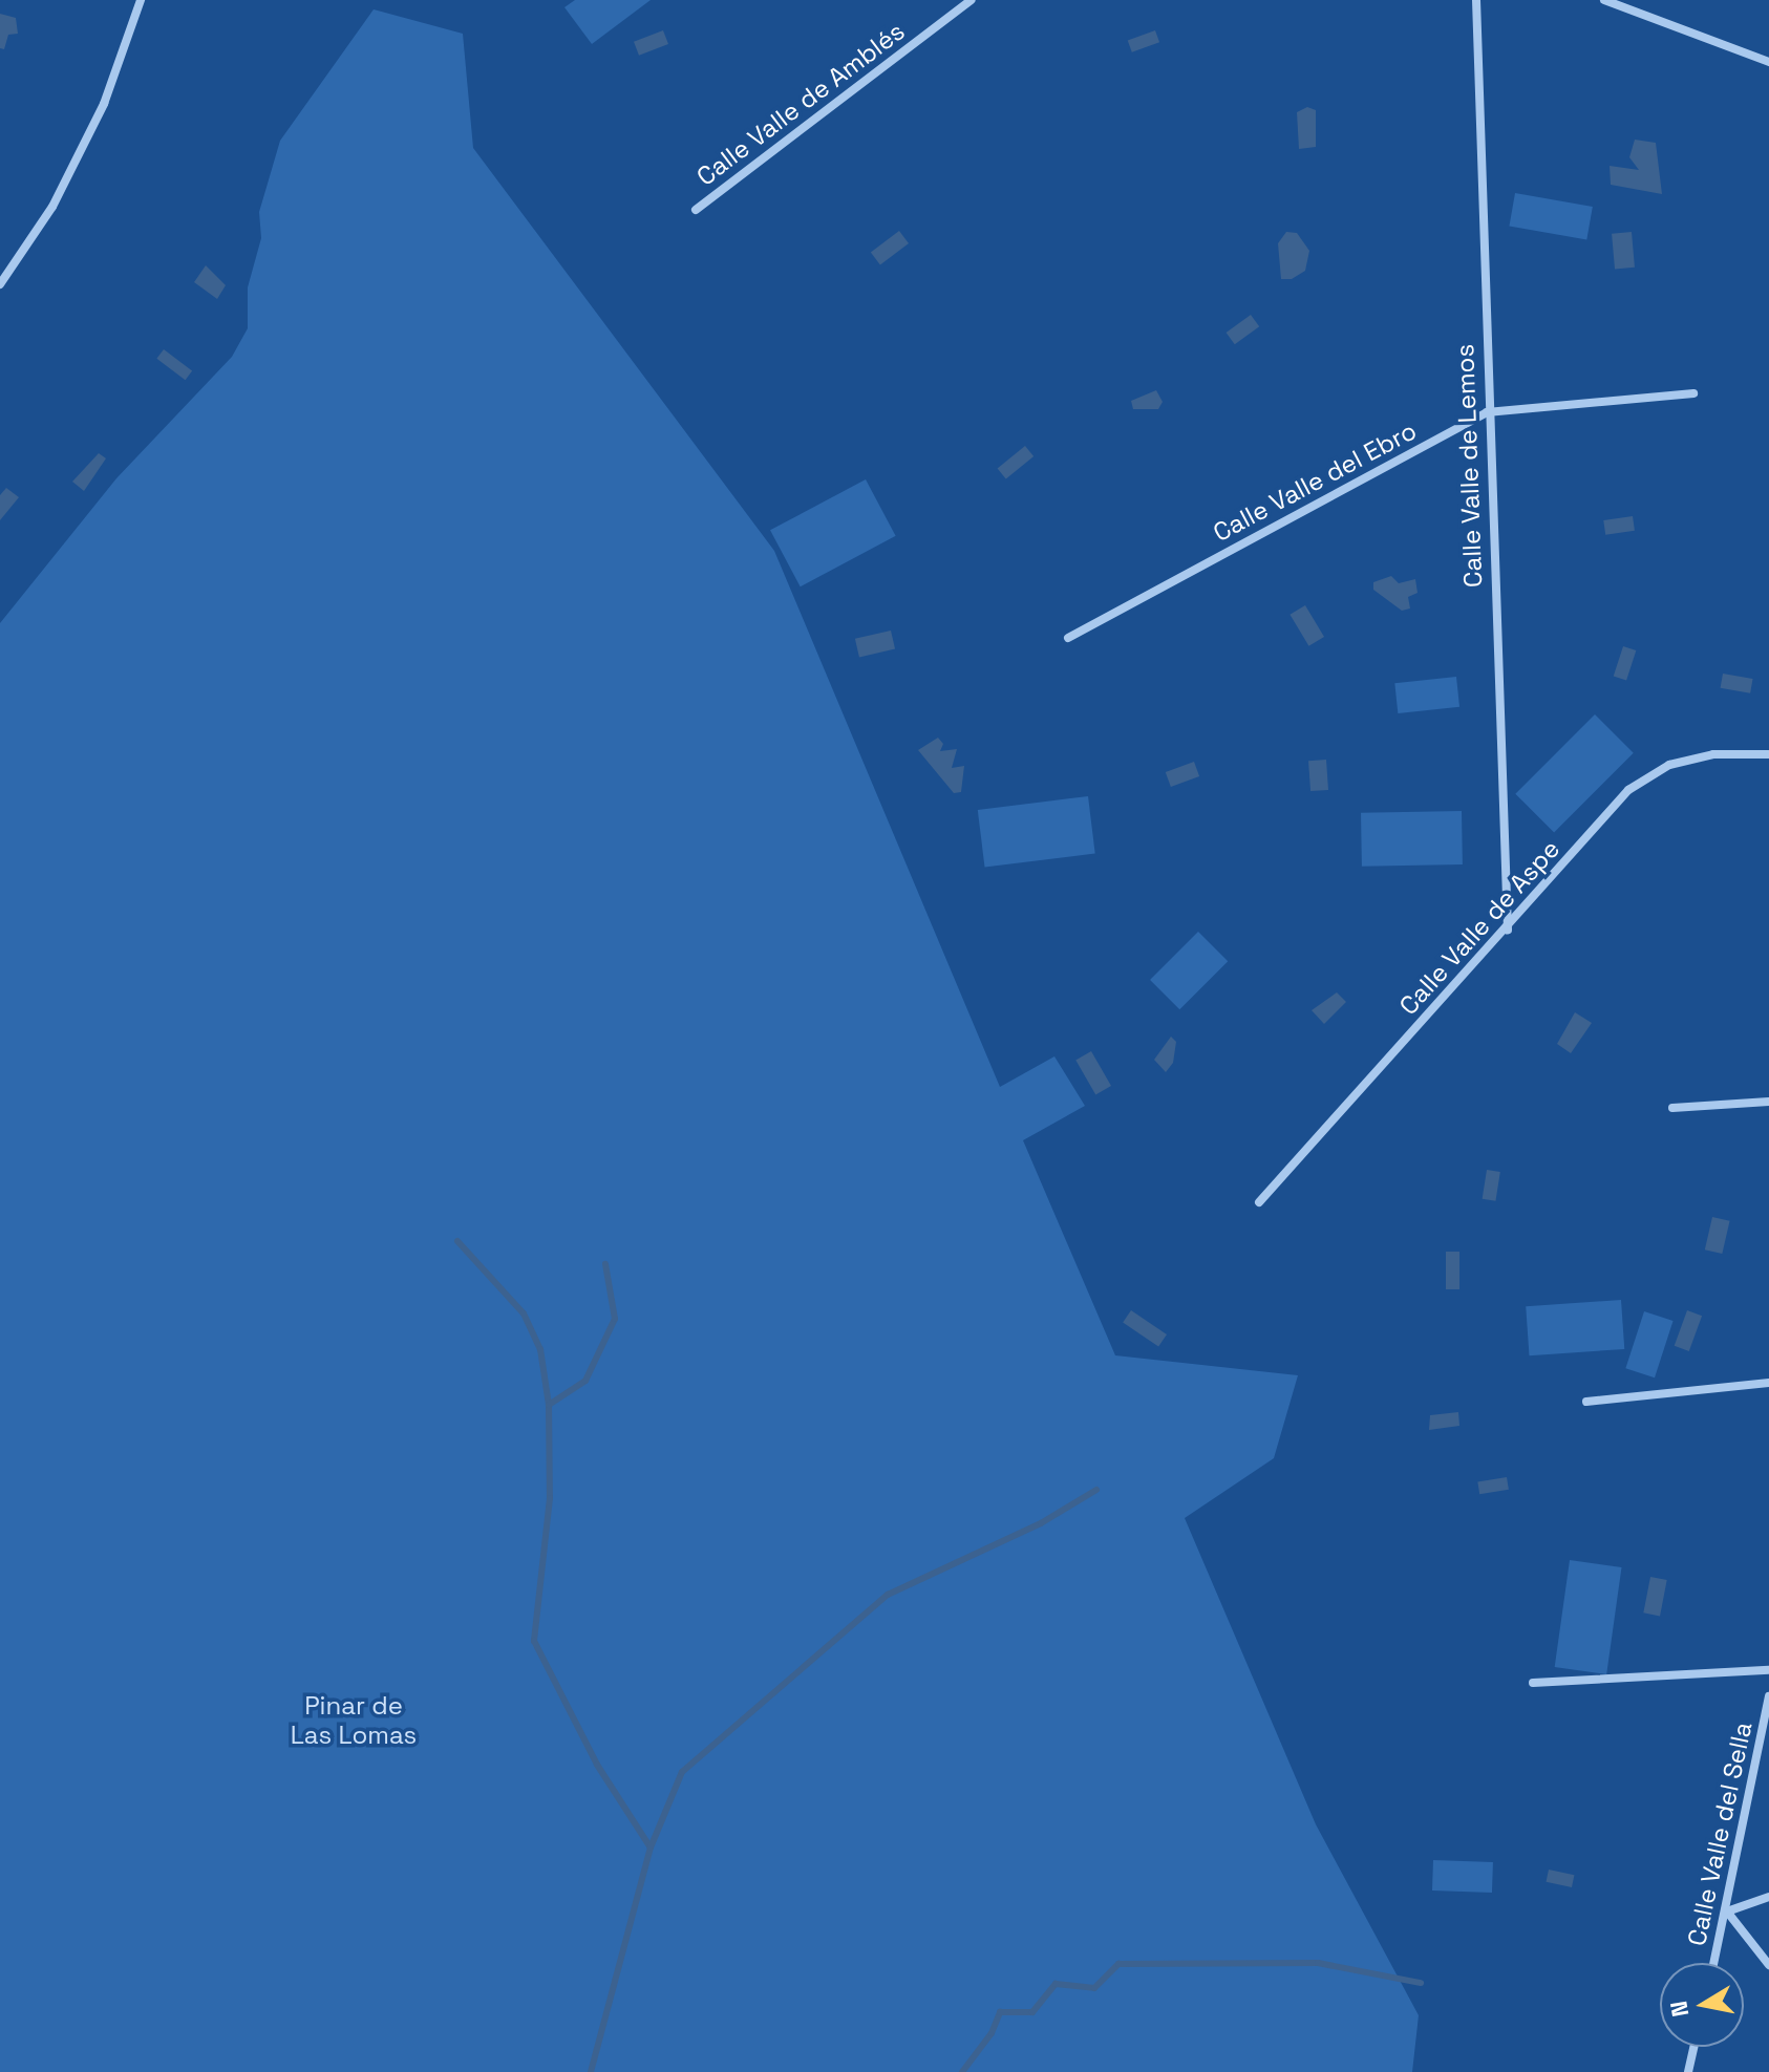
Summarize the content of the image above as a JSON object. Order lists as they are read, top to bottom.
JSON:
{
  "streets": {
    "street": [
      "Calle Valle de Amblés",
      "Calle Valle de Lemos",
      "Calle Valle del Ebro",
      "Calle Valle de Aspe",
      "Calle Valle del Sella"
    ]
  },
  "crossings": [
    ["Calle Valle de Lemos", "Calle Valle del Ebro"],
    ["Calle Valle de Lemos", "Calle Valle de Aspe"]
  ],
  "parks": ["Pinar de Las Lomas"],
  "north": "left"
}
